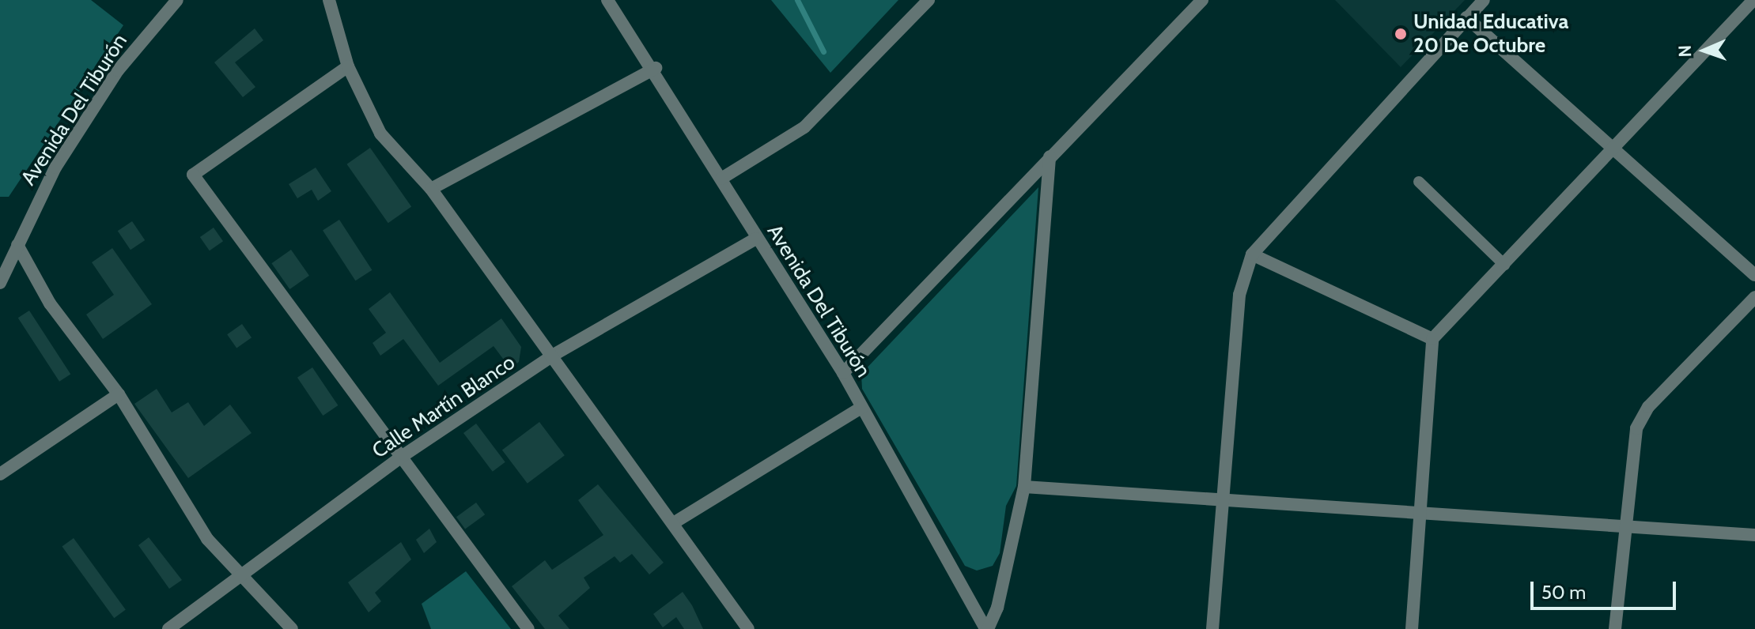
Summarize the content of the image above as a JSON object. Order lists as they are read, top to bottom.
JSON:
{
  "streets": {
    "street": ["Avenida Del Tiburón", "Calle Martín Blanco"]
  },
  "crossings": [
    ["Avenida Del Tiburón", "Calle Martín Blanco"]
  ],
  "places": ["Unidad Educativa 20 De Octubre"],
  "scale_bar": "50 m",
  "north": "left"
}
